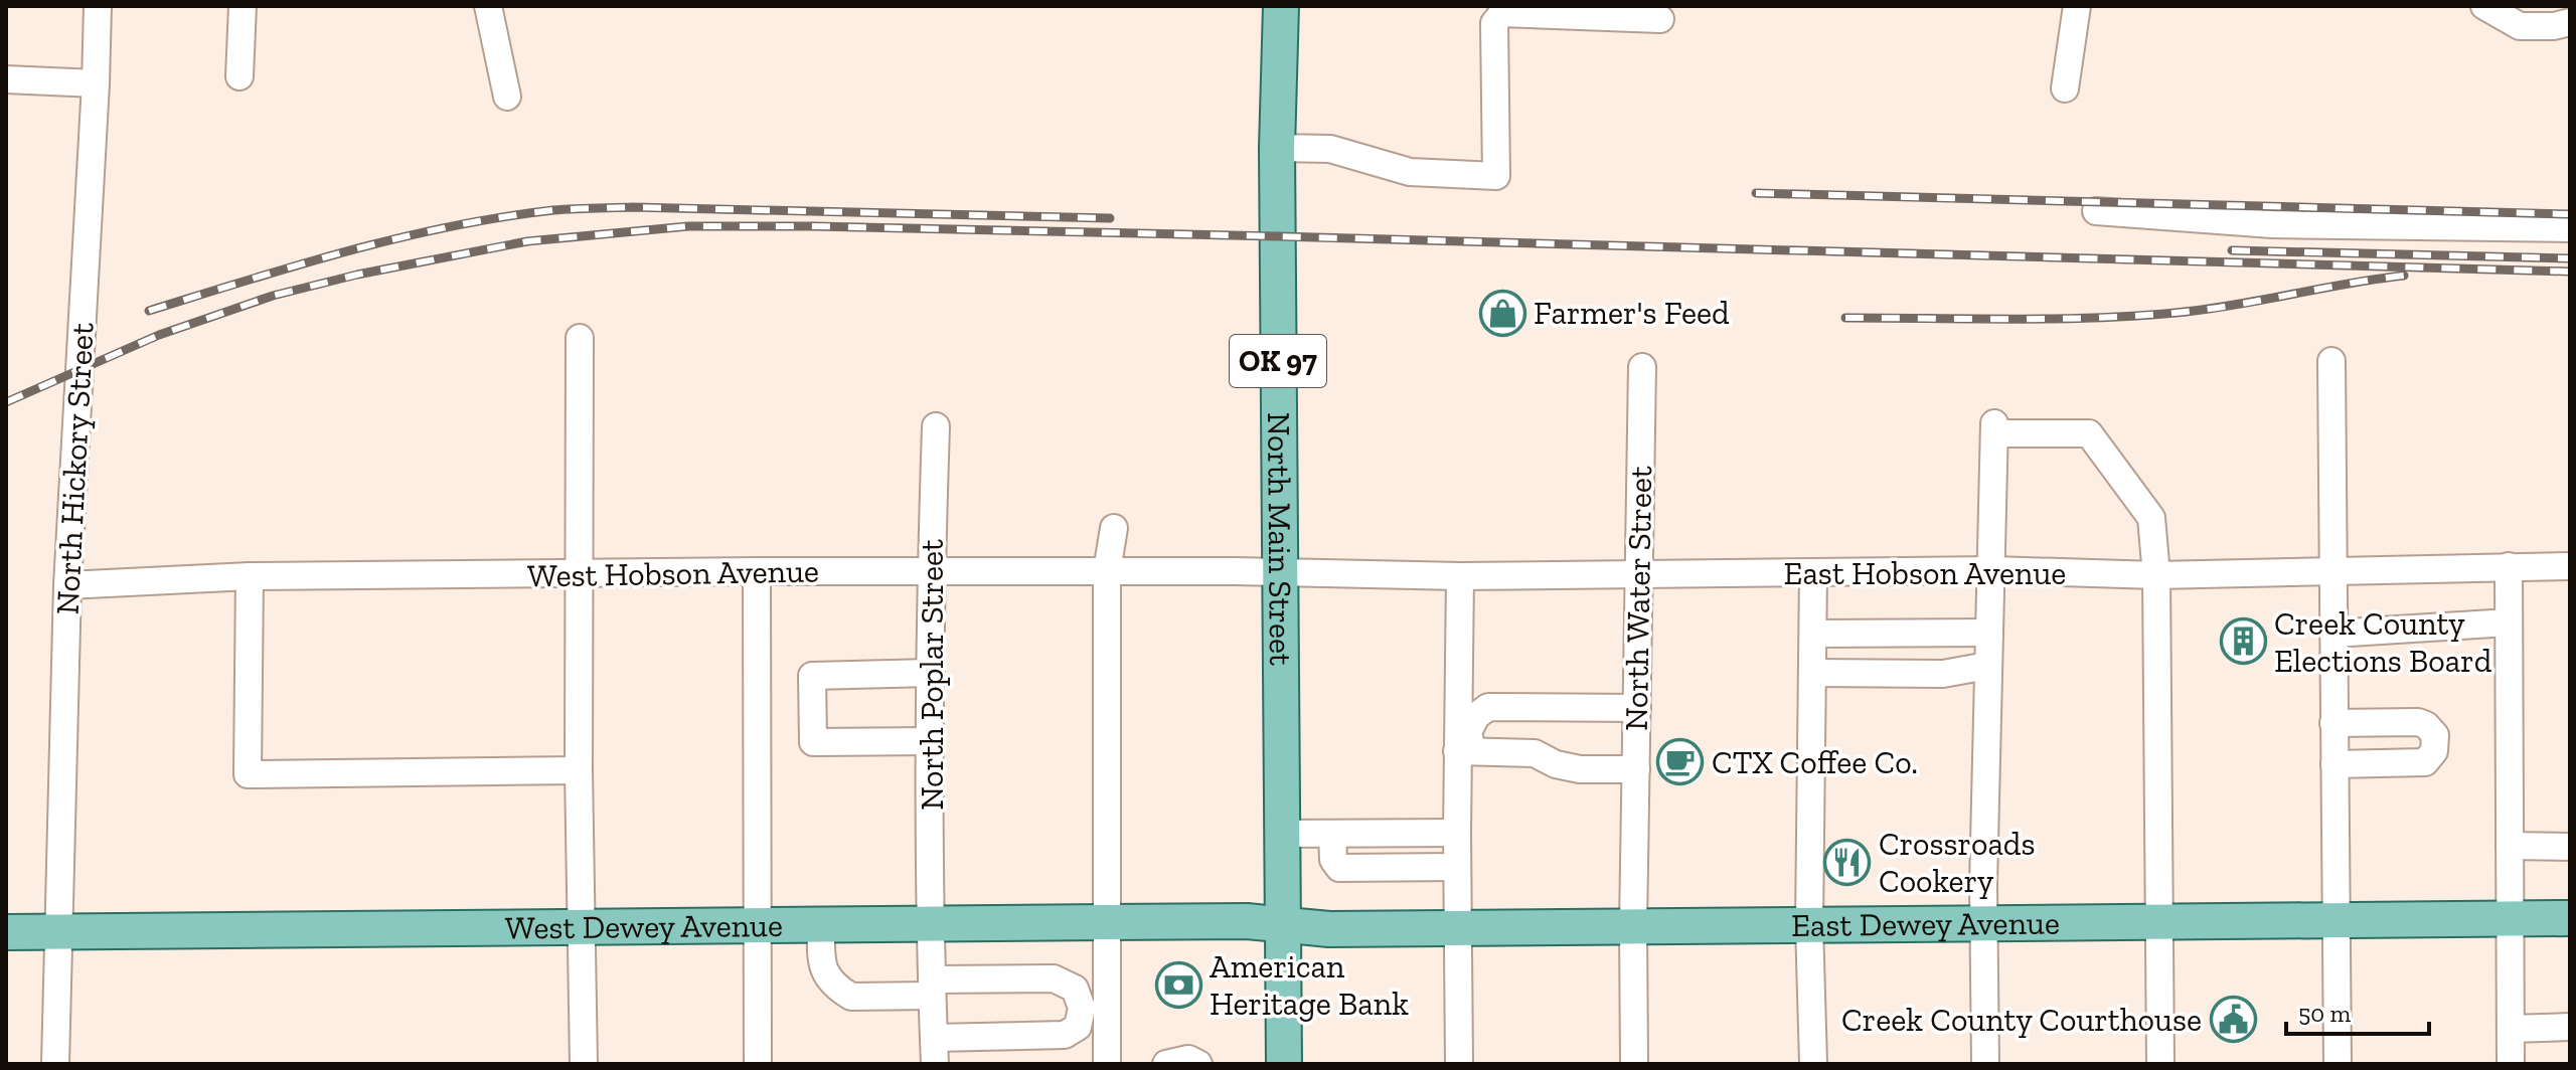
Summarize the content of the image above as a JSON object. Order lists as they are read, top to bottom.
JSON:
{
  "streets": {
    "main road": [
      "OK 97",
      "North Main Street",
      "East Dewey Avenue",
      "West Dewey Avenue"
    ],
    "street": [
      "North Hickory Street",
      "West Hobson Avenue",
      "East Hobson Avenue",
      "North Water Street",
      "North Poplar Street"
    ]
  },
  "crossings": [
    ["OK 97", "North Main Street"],
    ["OK 97", "East Dewey Avenue"],
    ["OK 97", "West Dewey Avenue"],
    ["North Hickory Street", "West Hobson Avenue"],
    ["North Hickory Street", "West Dewey Avenue"],
    ["North Main Street", "West Hobson Avenue"],
    ["North Main Street", "East Hobson Avenue"],
    ["North Main Street", "East Dewey Avenue"],
    ["North Main Street", "West Dewey Avenue"],
    ["West Hobson Avenue", "East Hobson Avenue"],
    ["West Hobson Avenue", "North Poplar Street"],
    ["East Hobson Avenue", "North Water Street"],
    ["North Water Street", "East Dewey Avenue"],
    ["North Poplar Street", "West Dewey Avenue"],
    ["East Dewey Avenue", "West Dewey Avenue"]
  ],
  "places": {
    "shop": ["Farmer's Feed"],
    "building": ["Creek County Elections Board"],
    "cafe": ["CTX Coffee Co."],
    "restaurant": ["Crossroads Cookery"],
    "bank": ["American Heritage Bank"],
    "public building": ["Creek County Courthouse"]
  },
  "scale_bar": "50 m"
}
